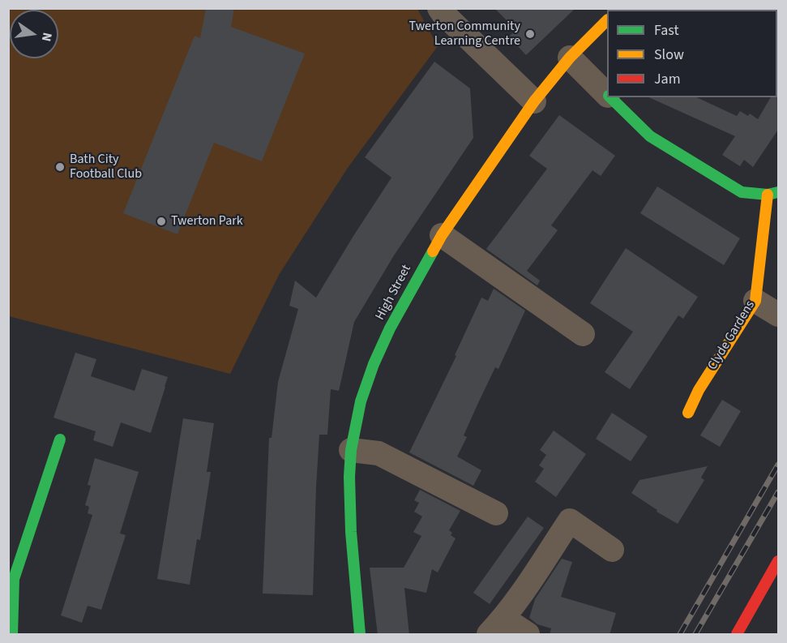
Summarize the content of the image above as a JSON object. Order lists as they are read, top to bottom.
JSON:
{
  "streets": {
    "main road": ["High Street", "Clyde Gardens"]
  },
  "crossings": [
    ["High Street", "Clyde Gardens"]
  ],
  "places": ["Twerton Community Learning Centre", "Bath City Football Club", "Twerton Park"],
  "legend": ["Fast", "Slow", "Jam"],
  "north": "right"
}
